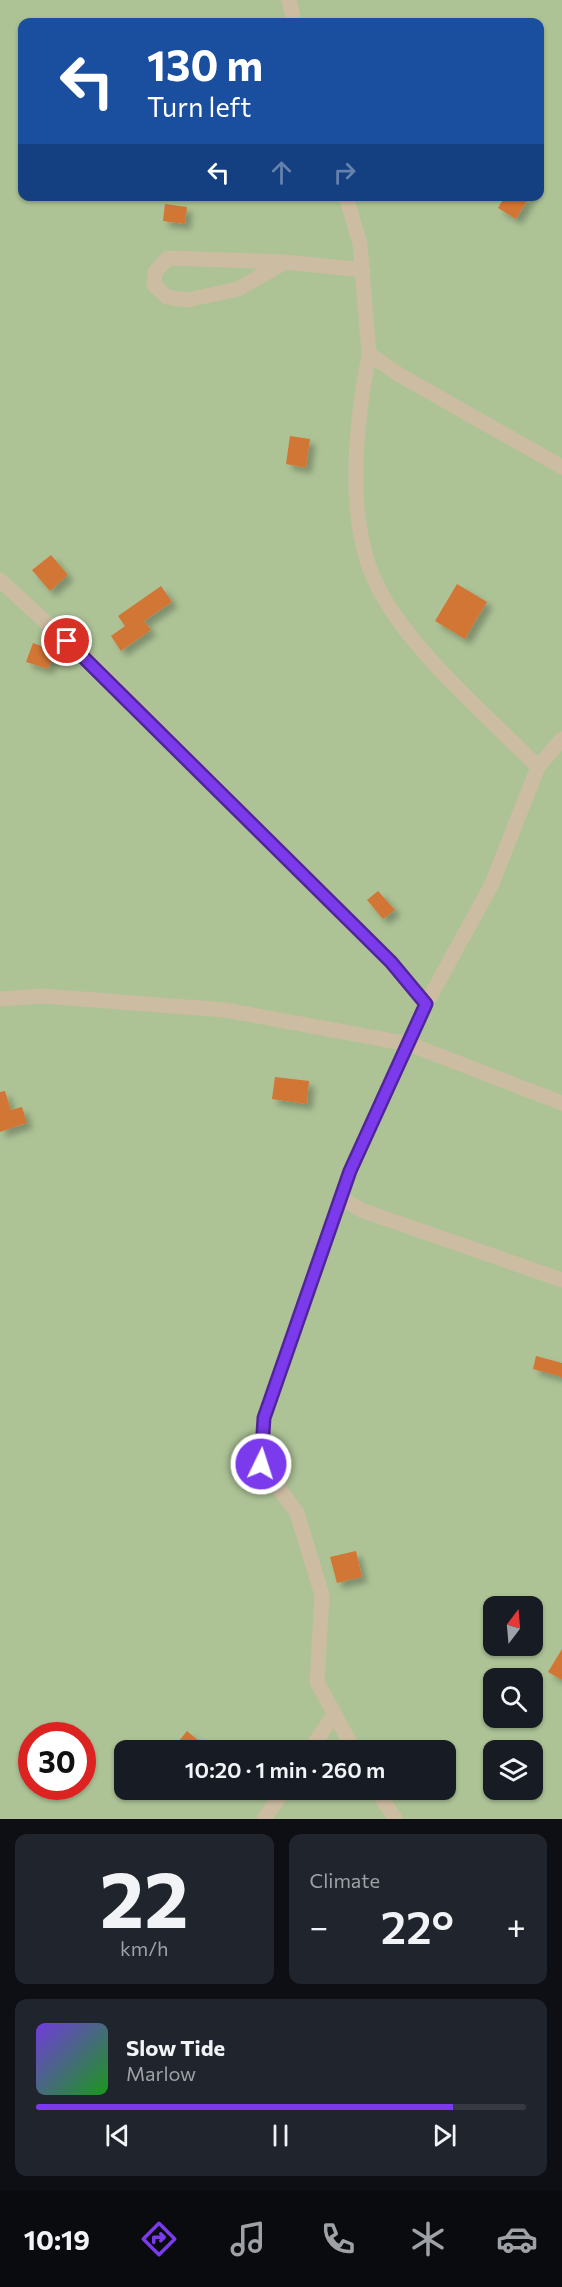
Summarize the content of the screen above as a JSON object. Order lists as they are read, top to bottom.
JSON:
{
  "north": "top",
  "page": {
    "turn": ["130 m", "Turn left"],
    "limit": "30",
    "trip": "10:20 · 1 min · 260 m",
    "tile": [
      ["22", "km/h"],
      "Climate"
    ],
    "heat": ["−", "22°", "+"],
    "song": ["Slow Tide", "Marlow"],
    "tabs": "10:19"
  }
}
